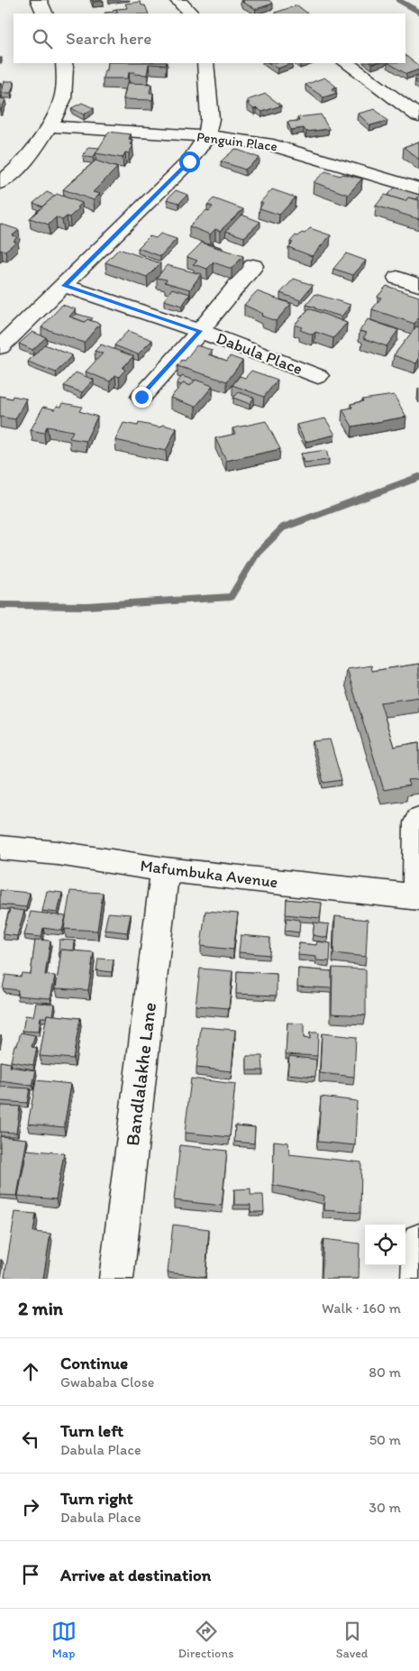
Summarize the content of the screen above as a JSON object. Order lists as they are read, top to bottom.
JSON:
{
  "streets": {
    "street": [
      "Penguin Place",
      "Dabula Place",
      "Mafumbuka Avenue",
      "Bandlalakhe Lane"
    ]
  },
  "crossings": [
    ["Mafumbuka Avenue", "Bandlalakhe Lane"]
  ],
  "page": {
    "search": "Search here",
    "heading": ["2 min", "Walk · 160 m"],
    "list": [
      ["Continue", "Gwababa Close", "80 m"],
      ["Turn left", "Dabula Place", "50 m"],
      ["Turn right", "Dabula Place", "30 m"],
      "Arrive at destination"
    ],
    "nav": ["Map", "Directions", "Saved"]
  }
}
